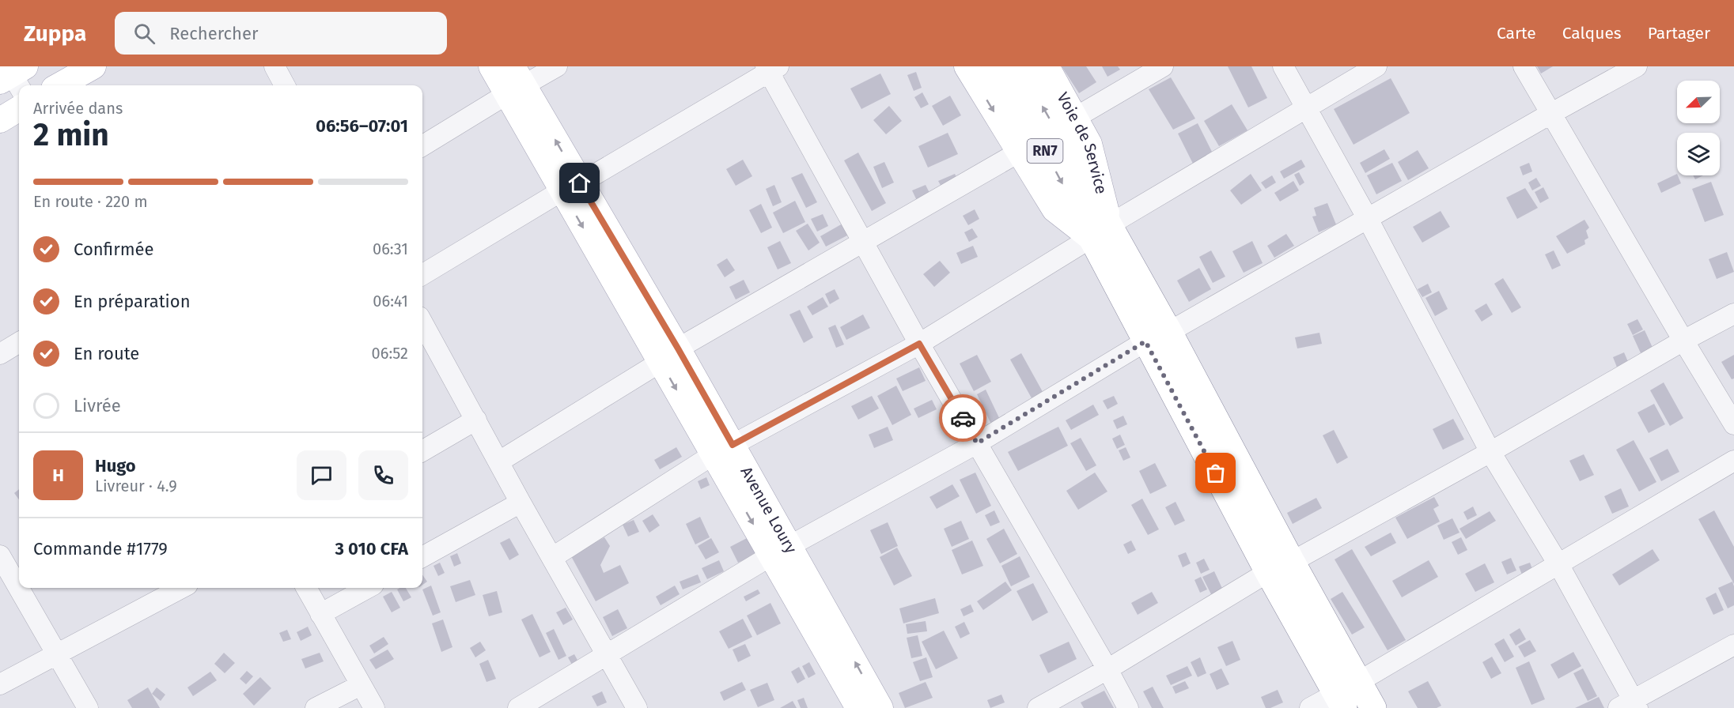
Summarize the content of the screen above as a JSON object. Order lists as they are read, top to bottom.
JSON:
{
  "streets": {
    "highway": ["RN7"],
    "main road": ["Voie de Service", "Avenue Loury"]
  },
  "crossings": [
    ["Voie de Service", "RN7"]
  ],
  "north": "bottom left",
  "page": {
    "header": "Zuppa",
    "search": "Rechercher",
    "nav": ["Carte", "Calques", "Partager"],
    "heading": ["2 min", "Arrivée dans", "06:56–07:01"],
    "panel": [
      "Hugo",
      "Livreur · 4.9",
      "Commande #1779",
      "3 010 CFA"
    ],
    "bar": "En route · 220 m",
    "list": [
      ["Confirmée", "06:31"],
      ["En préparation", "06:41"],
      ["En route", "06:52"],
      "Livrée"
    ],
    "round": "H"
  }
}
